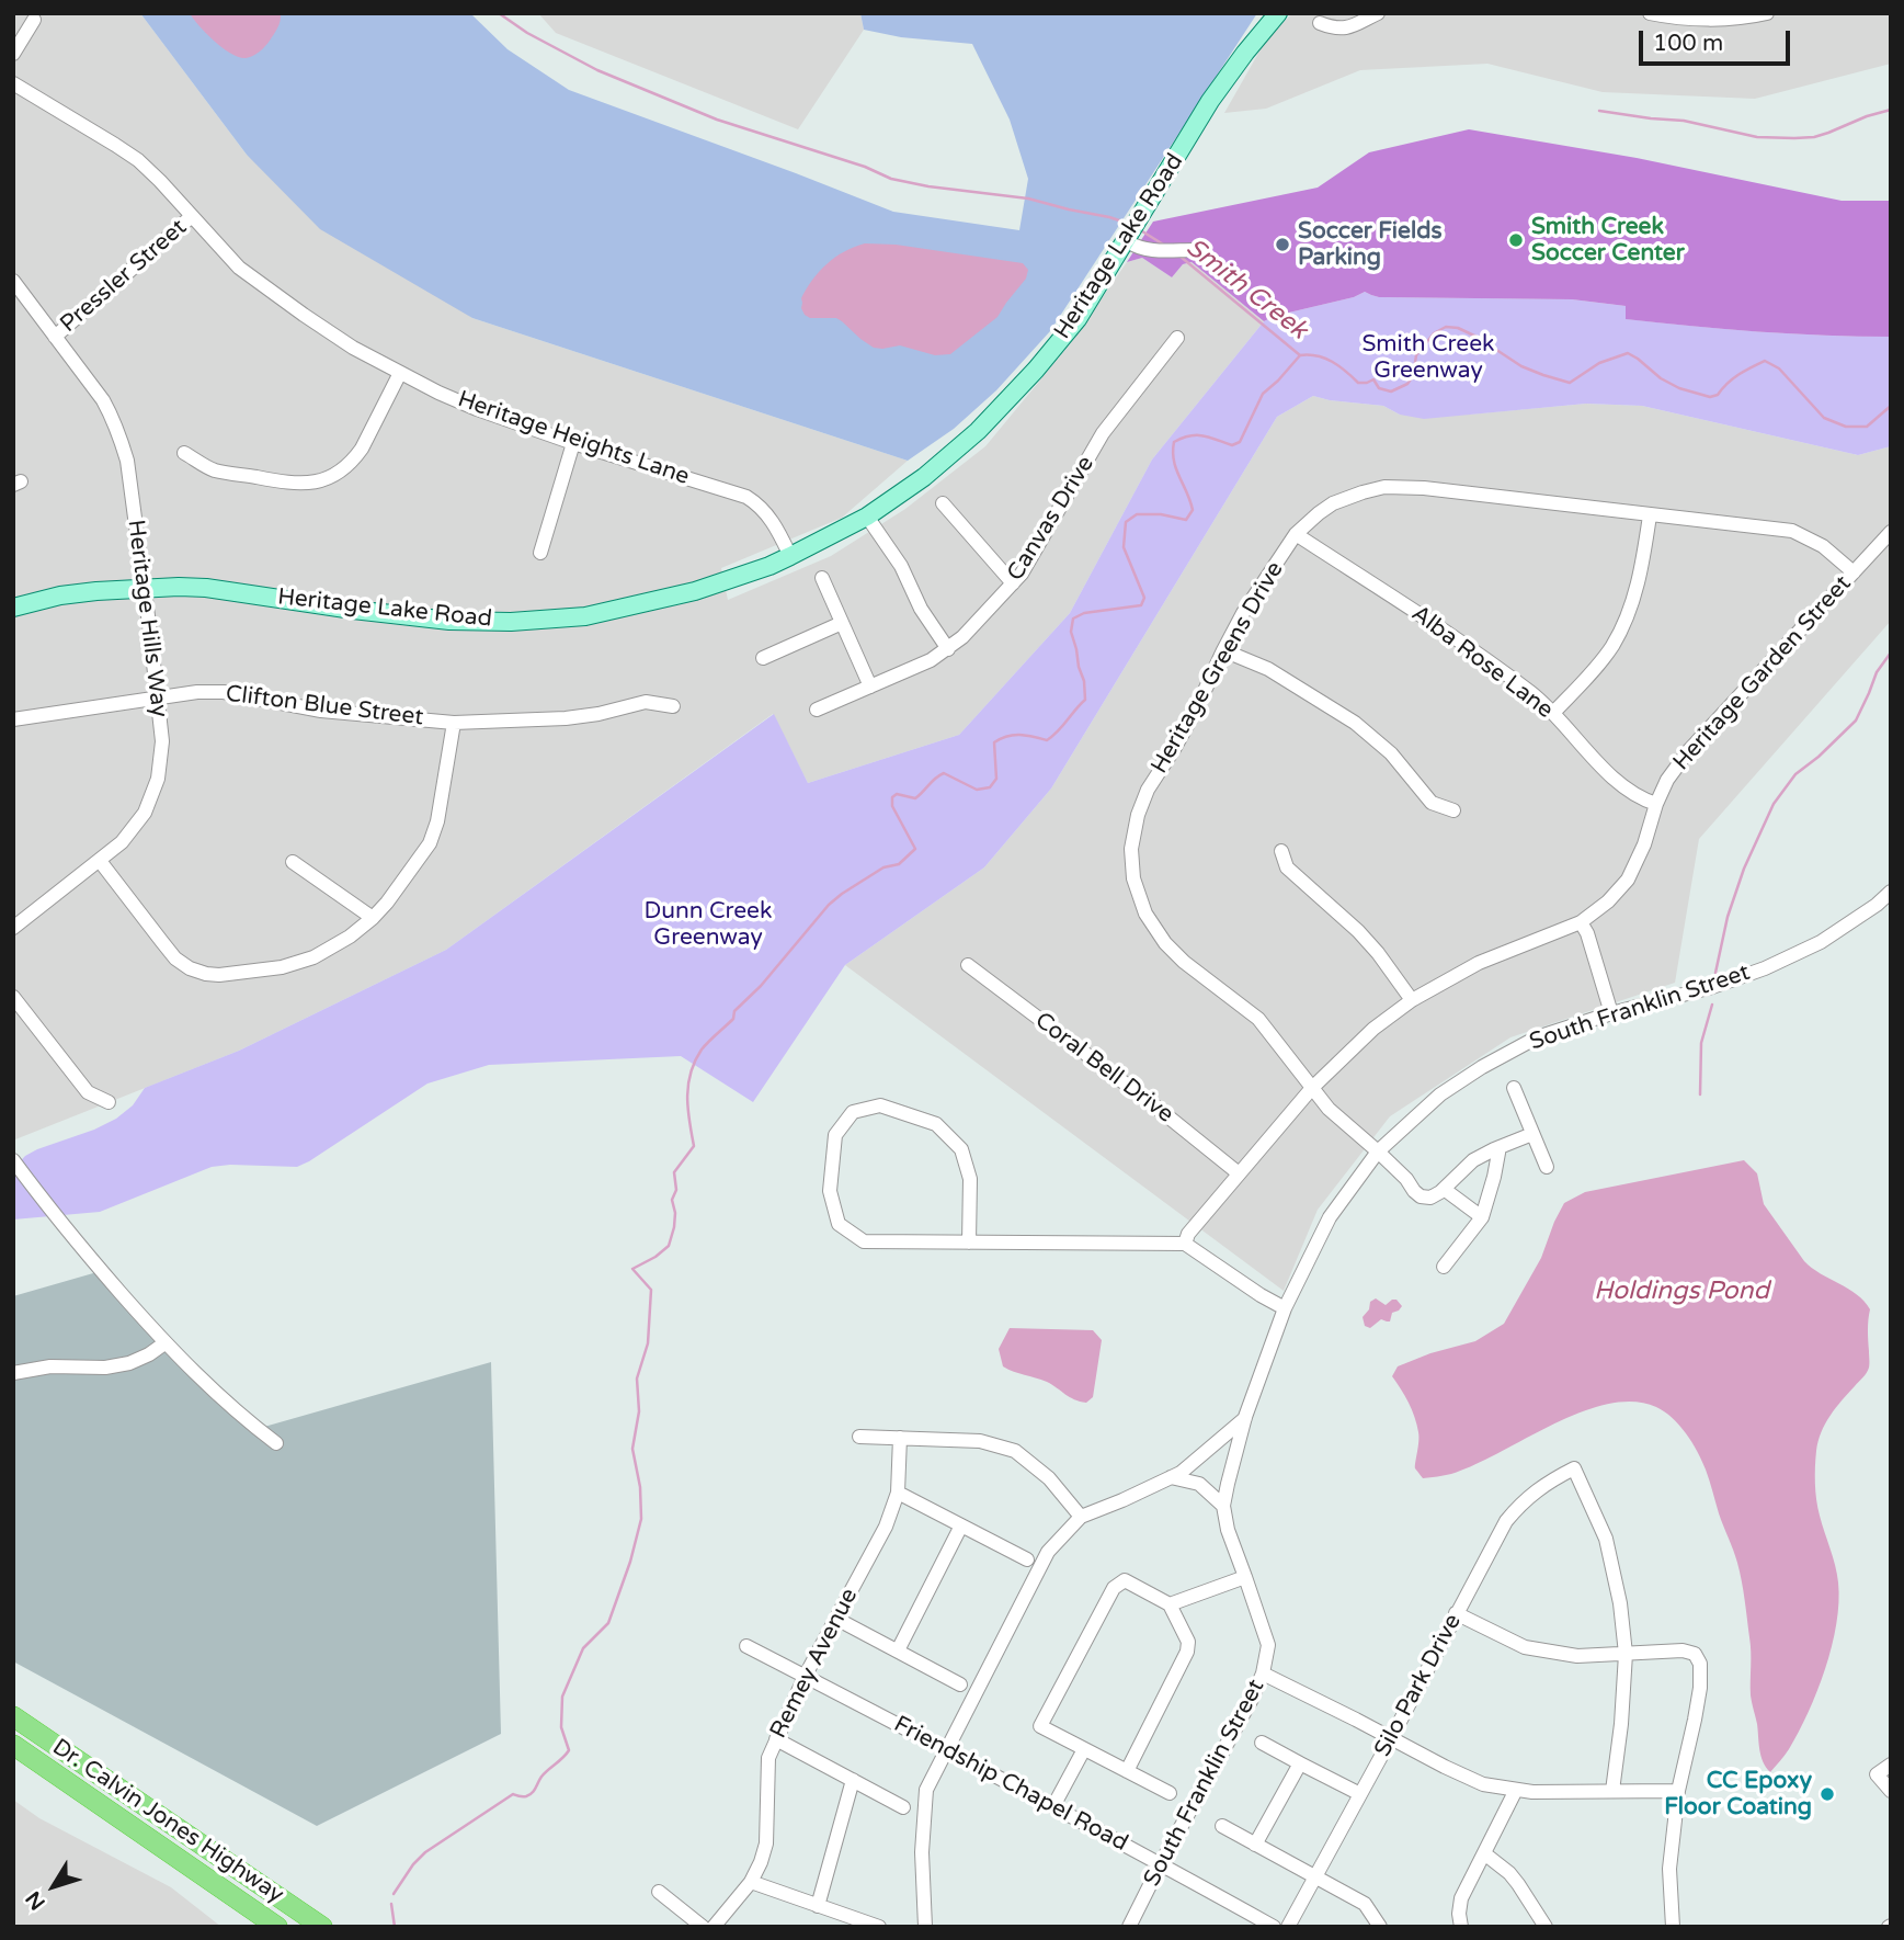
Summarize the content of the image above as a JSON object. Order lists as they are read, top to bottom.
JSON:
{
  "streets": {
    "highway": ["Dr. Calvin Jones Highway"],
    "main road": ["Heritage Lake Road"],
    "street": [
      "Pressler Street",
      "Heritage Heights Lane",
      "Canvas Drive",
      "Heritage Hills Way",
      "Alba Rose Lane",
      "Heritage Greens Drive",
      "Heritage Garden Street",
      "Clifton Blue Street",
      "South Franklin Street",
      "Coral Bell Drive",
      "Remey Avenue",
      "Silo Park Drive",
      "Friendship Chapel Road"
    ]
  },
  "crossings": [
    ["Heritage Lake Road", "Heritage Heights Lane"],
    ["Heritage Lake Road", "Heritage Hills Way"],
    ["Pressler Street", "Heritage Heights Lane"],
    ["Pressler Street", "Heritage Hills Way"],
    ["Heritage Hills Way", "Clifton Blue Street"],
    ["Alba Rose Lane", "Heritage Greens Drive"],
    ["Alba Rose Lane", "Heritage Garden Street"],
    ["Heritage Greens Drive", "Heritage Garden Street"],
    ["Heritage Greens Drive", "South Franklin Street"],
    ["Heritage Garden Street", "Coral Bell Drive"],
    ["South Franklin Street", "Friendship Chapel Road"],
    ["Remey Avenue", "Friendship Chapel Road"]
  ],
  "water": ["Smith Creek", "Holdings Pond"],
  "parks": ["Smith Creek Greenway", "Dunn Creek Greenway"],
  "places": ["Smith Creek Soccer Center", "Soccer Fields Parking", "CC Epoxy Floor Coating"],
  "scale_bar": "100 m",
  "north": "bottom left"
}
